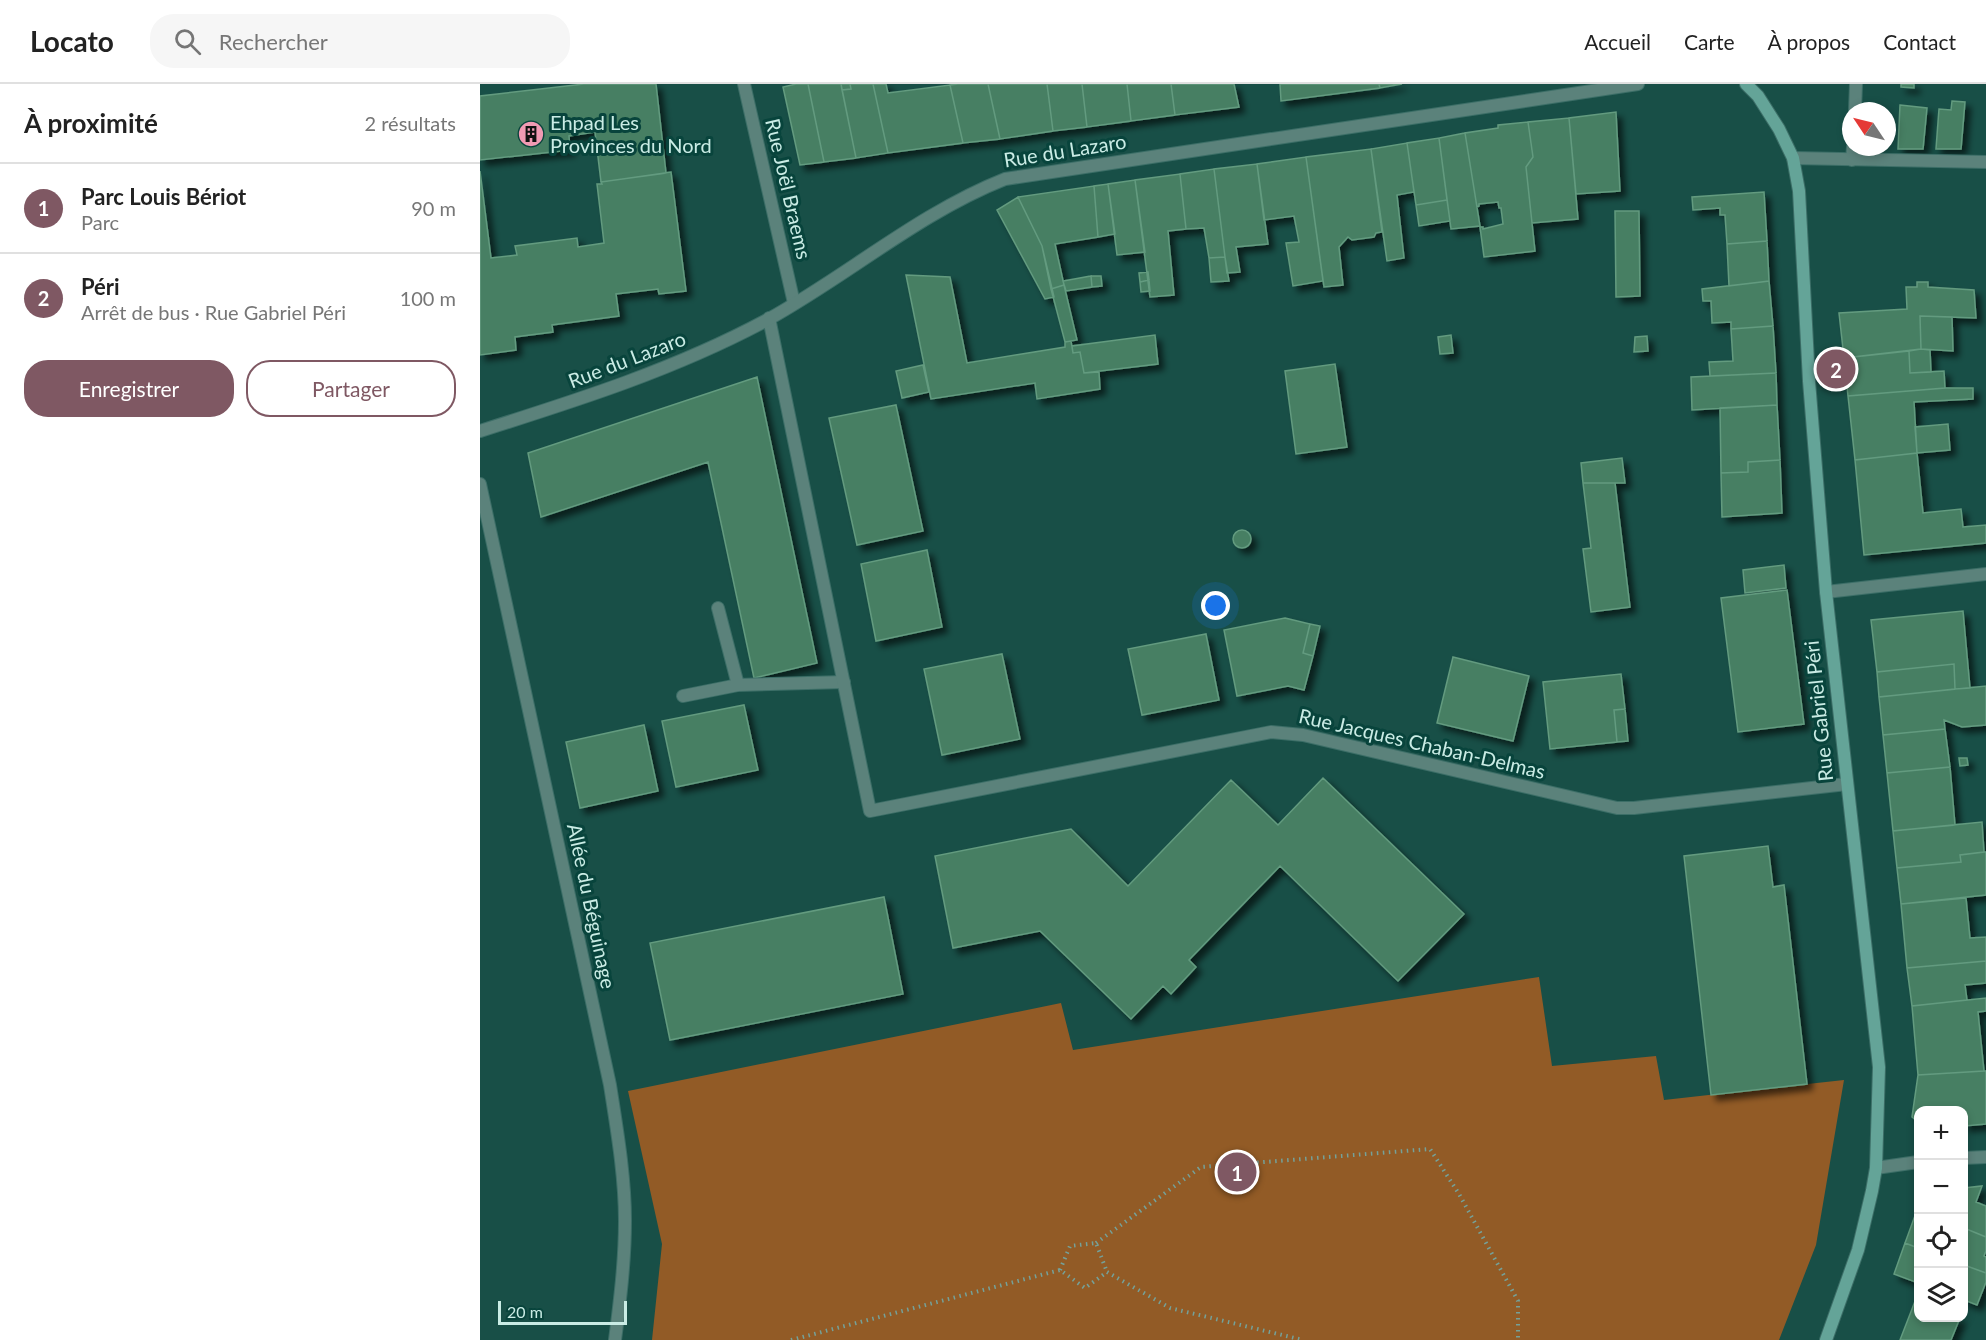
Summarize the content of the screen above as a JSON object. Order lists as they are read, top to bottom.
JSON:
{
  "streets": {
    "main road": ["Rue Gabriel Péri"],
    "street": [
      "Rue du Lazaro",
      "Rue Joël Braems",
      "Rue Jacques Chaban-Delmas",
      "Allée du Béguinage"
    ]
  },
  "crossings": [
    ["Rue du Lazaro", "Rue Joël Braems"],
    ["Rue Gabriel Péri", "Rue Jacques Chaban-Delmas"]
  ],
  "places": {
    "building": ["Ehpad Les Provinces du Nord"]
  },
  "scale_bar": "20 m",
  "north": "top left",
  "page": {
    "header": "Locato",
    "search": "Rechercher",
    "nav": [
      "Accueil",
      "Carte",
      "À propos",
      "Contact"
    ],
    "heading": ["À proximité", "2 résultats"],
    "list": [
      {
        "mark": "1",
        "name": "Parc Louis Bériot",
        "note": "Parc",
        "value": "90 m"
      },
      {
        "mark": "2",
        "name": "Péri",
        "note": "Arrêt de bus · Rue Gabriel Péri",
        "value": "100 m"
      }
    ],
    "buttons": ["Enregistrer", "Partager"],
    "pins": ["2", "1"],
    "map_buttons": ["+", "−"],
    "scale": "20 m"
  }
}
